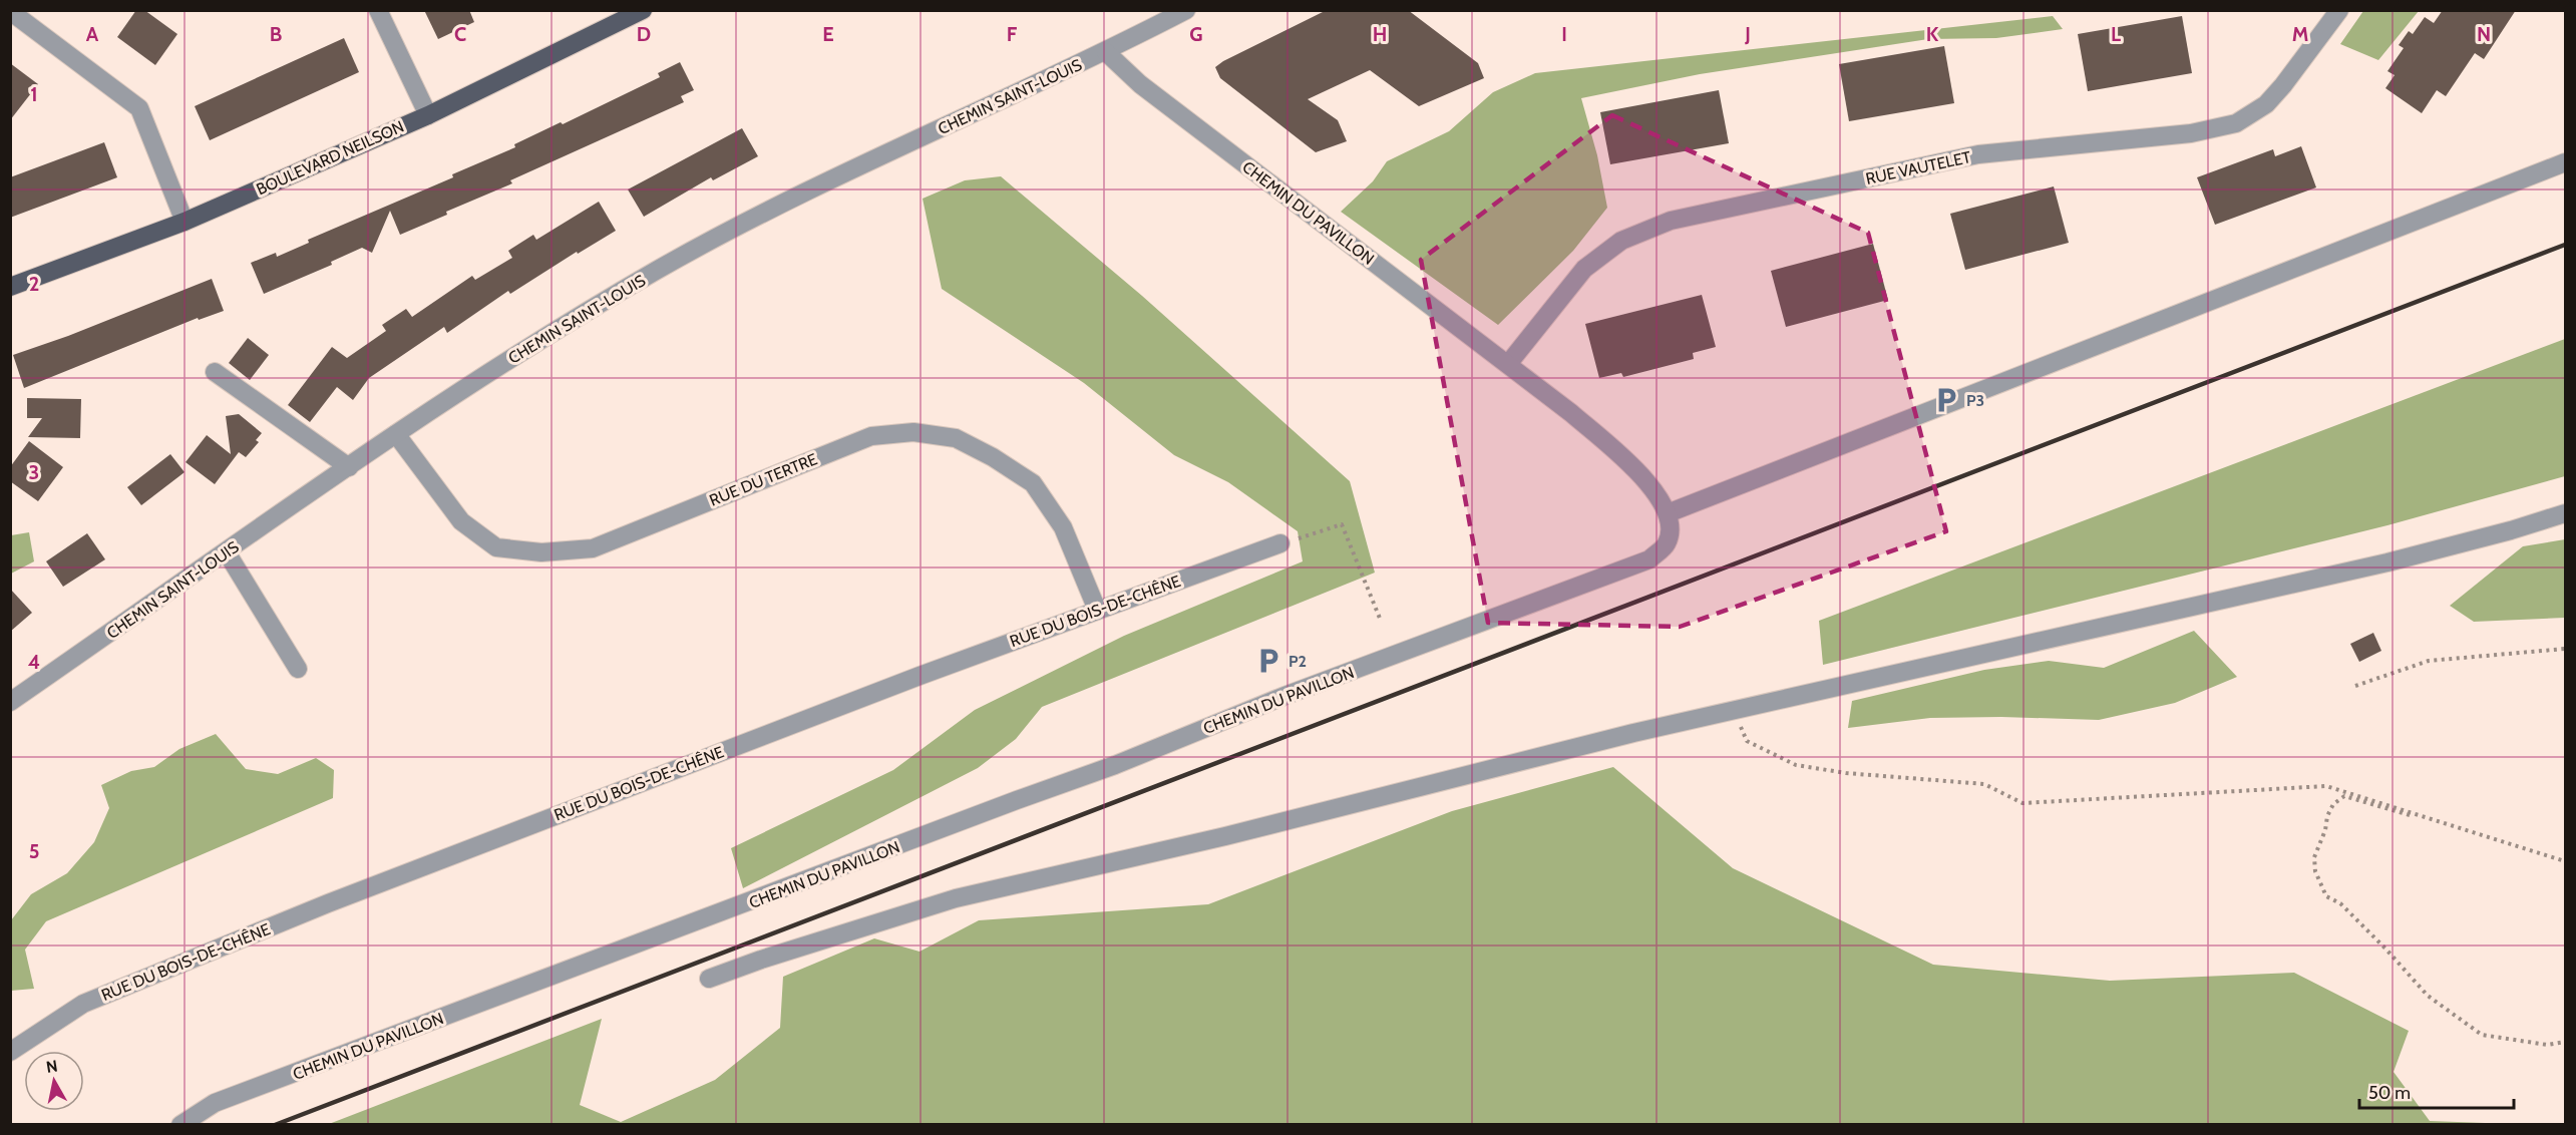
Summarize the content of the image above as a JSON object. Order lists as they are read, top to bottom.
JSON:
{
  "streets": {
    "main road": ["BOULEVARD NEILSON"],
    "street": [
      "CHEMIN SAINT-LOUIS",
      "RUE VAUTELET",
      "CHEMIN DU PAVILLON",
      "RUE DU TERTRE",
      "RUE DU BOIS-DE-CHÊNE"
    ]
  },
  "crossings": [
    ["CHEMIN SAINT-LOUIS", "CHEMIN DU PAVILLON"],
    ["CHEMIN SAINT-LOUIS", "RUE DU TERTRE"],
    ["RUE VAUTELET", "CHEMIN DU PAVILLON"],
    ["RUE DU TERTRE", "RUE DU BOIS-DE-CHÊNE"]
  ],
  "places": {
    "parking": ["P3", "P2"]
  },
  "scale_bar": "50 m",
  "north": "top",
  "grid": {
    "columns": [
      "A",
      "B",
      "C",
      "D",
      "E",
      "F",
      "G",
      "H",
      "I",
      "J",
      "K",
      "L",
      "M",
      "N"
    ],
    "rows": [
      "1",
      "2",
      "3",
      "4",
      "5"
    ]
  }
}
